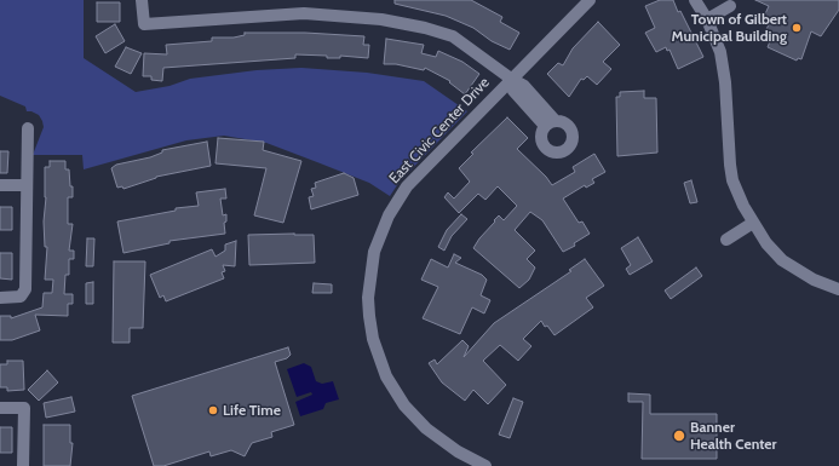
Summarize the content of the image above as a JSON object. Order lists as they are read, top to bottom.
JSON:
{
  "streets": {
    "street": ["East Civic Center Drive"]
  },
  "places": ["Town of Gilbert Municipal Building", "Life Time", "Banner Health Center"]
}
